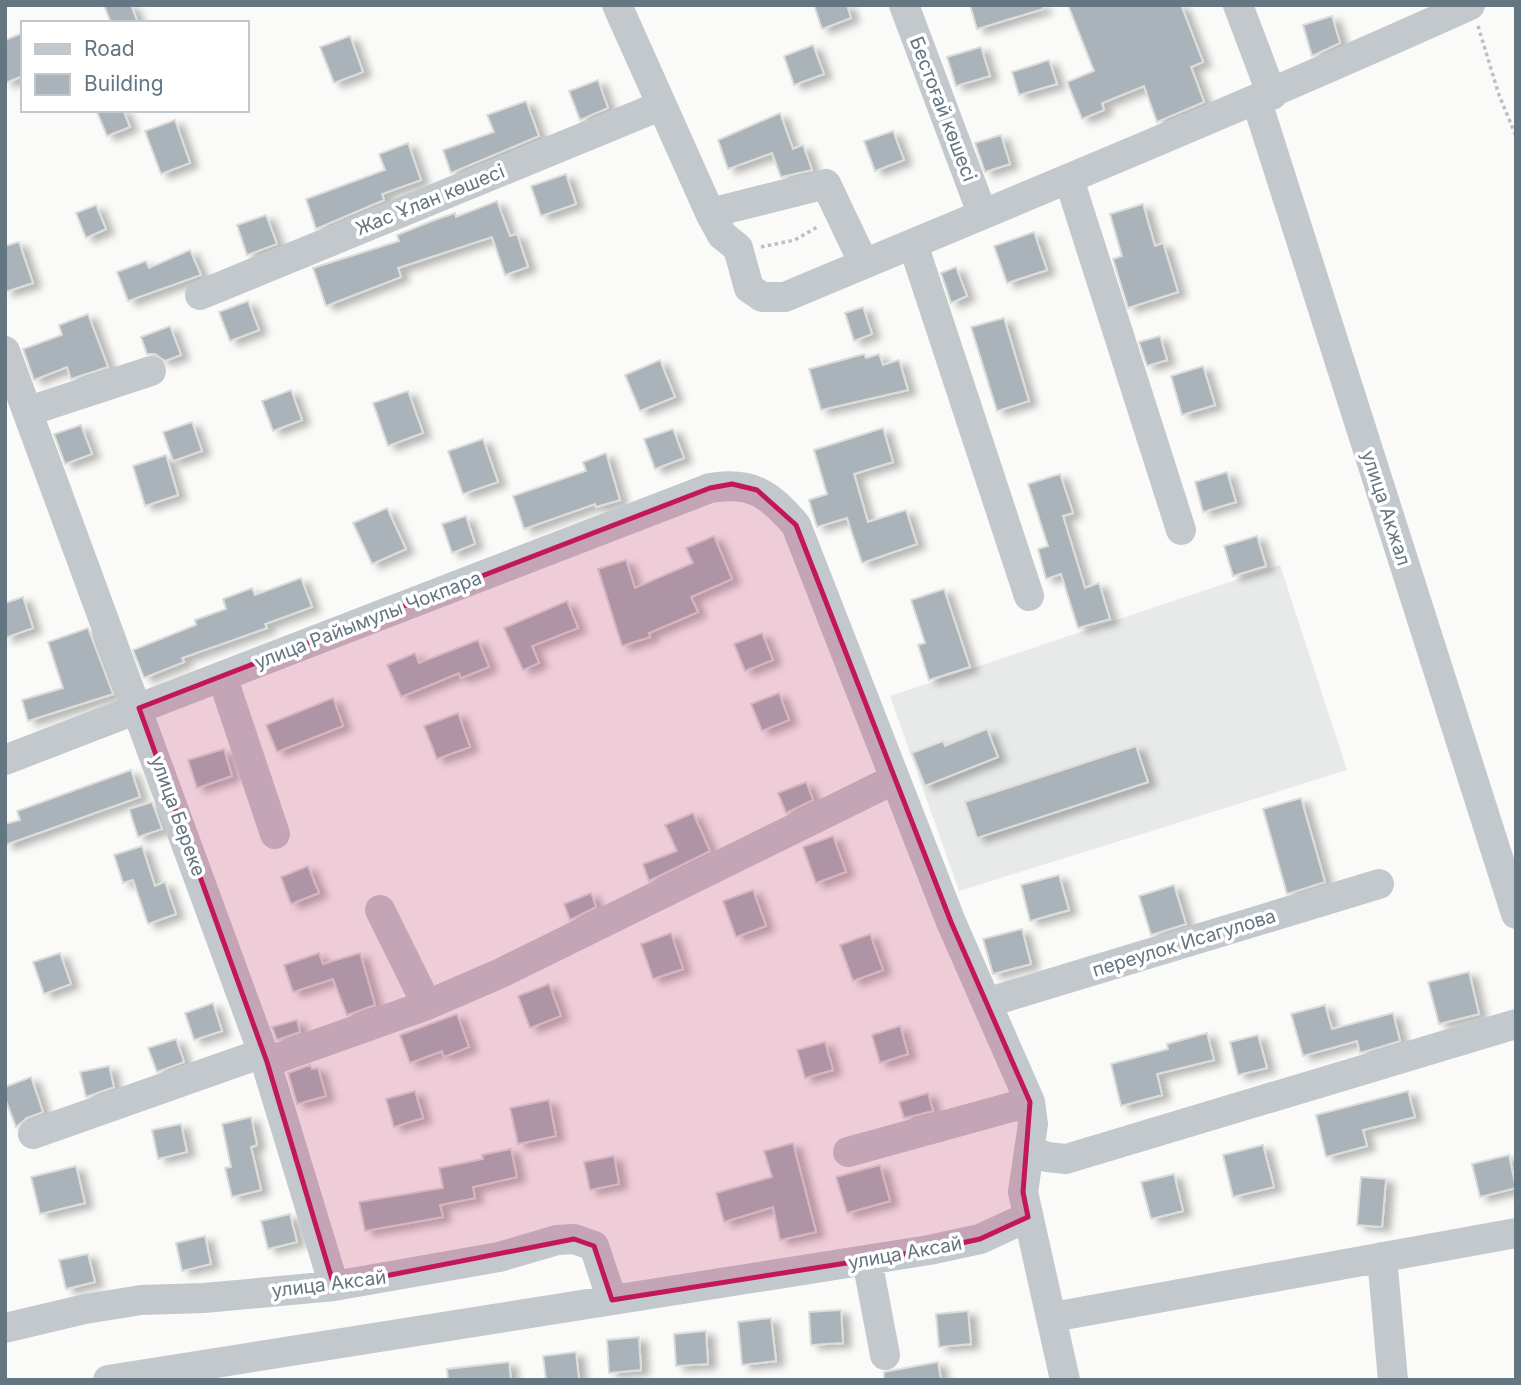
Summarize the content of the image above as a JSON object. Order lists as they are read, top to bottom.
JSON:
{
  "streets": {
    "street": [
      "Бестоғай көшесі",
      "Жас Ұлан көшесі",
      "улица Акжал",
      "улица Райымулы Чокпара",
      "улица Береке",
      "переулок Исагулова",
      "улица Аксай"
    ]
  },
  "crossings": [
    ["улица Райымулы Чокпара", "улица Береке"],
    ["улица Береке", "улица Аксай"]
  ],
  "legend": ["Road", "Building"]
}
